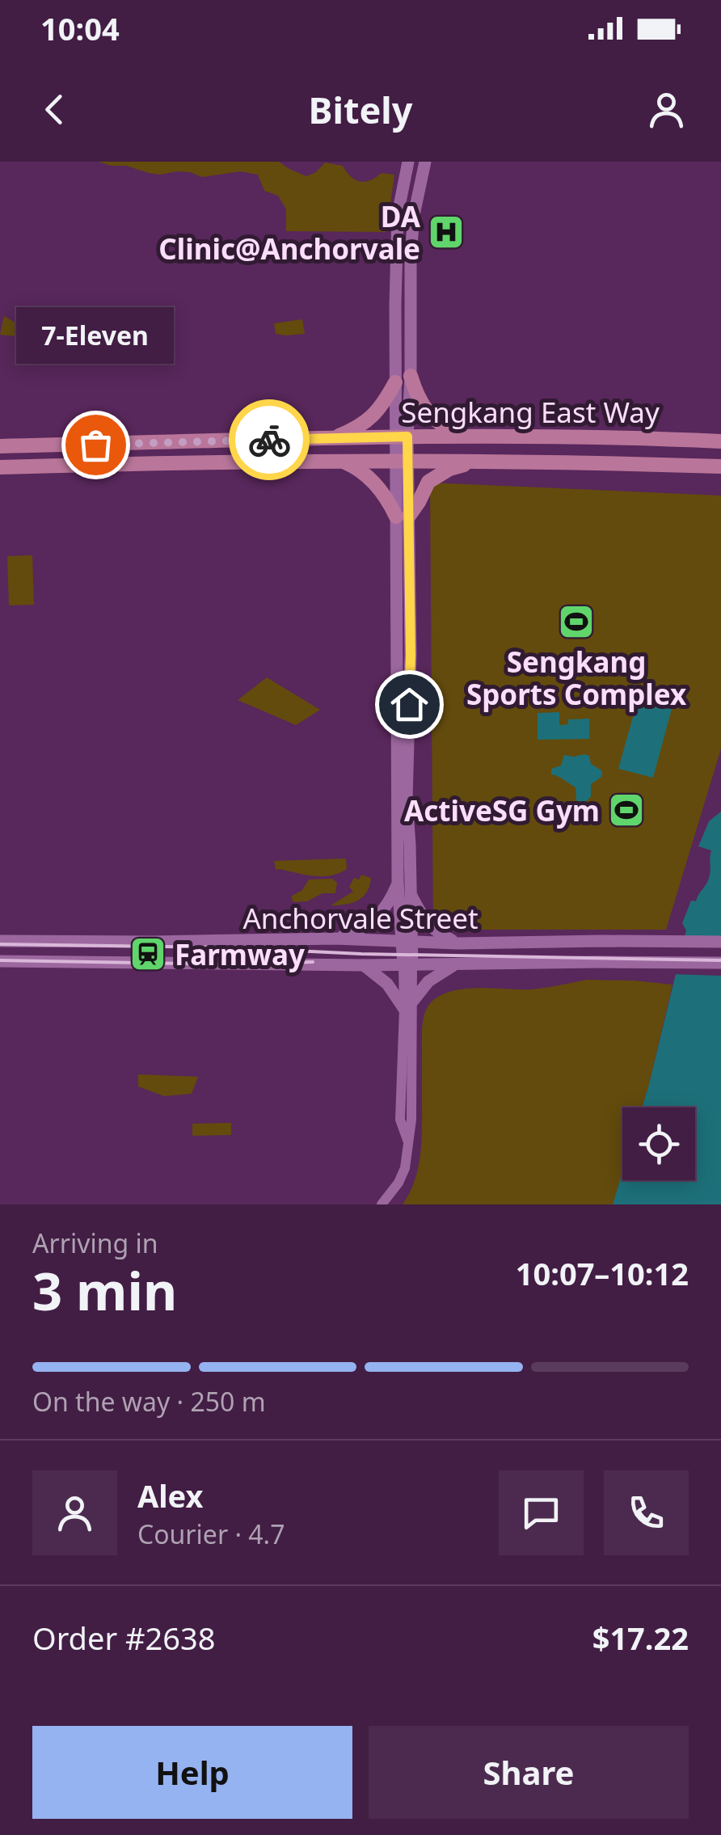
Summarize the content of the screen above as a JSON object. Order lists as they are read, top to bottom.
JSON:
{
  "streets": {
    "main road": ["Sengkang East Way"],
    "street": ["Anchorvale Street"]
  },
  "places": {
    "hospital": ["DA Clinic@Anchorvale"],
    "other": ["7-Eleven"],
    "sports": ["Sengkang Sports Complex", "ActiveSG Gym"],
    "station": ["Farmway"]
  },
  "page": {
    "status": "10:04",
    "header": "Bitely",
    "bubble": "7-Eleven",
    "heading": ["3 min", "Arriving in", "10:07–10:12"],
    "panel": [
      "Alex",
      "Courier · 4.7",
      "Order #2638",
      "$17.22"
    ],
    "bar": "On the way · 250 m",
    "buttons": ["Help", "Share"]
  }
}
